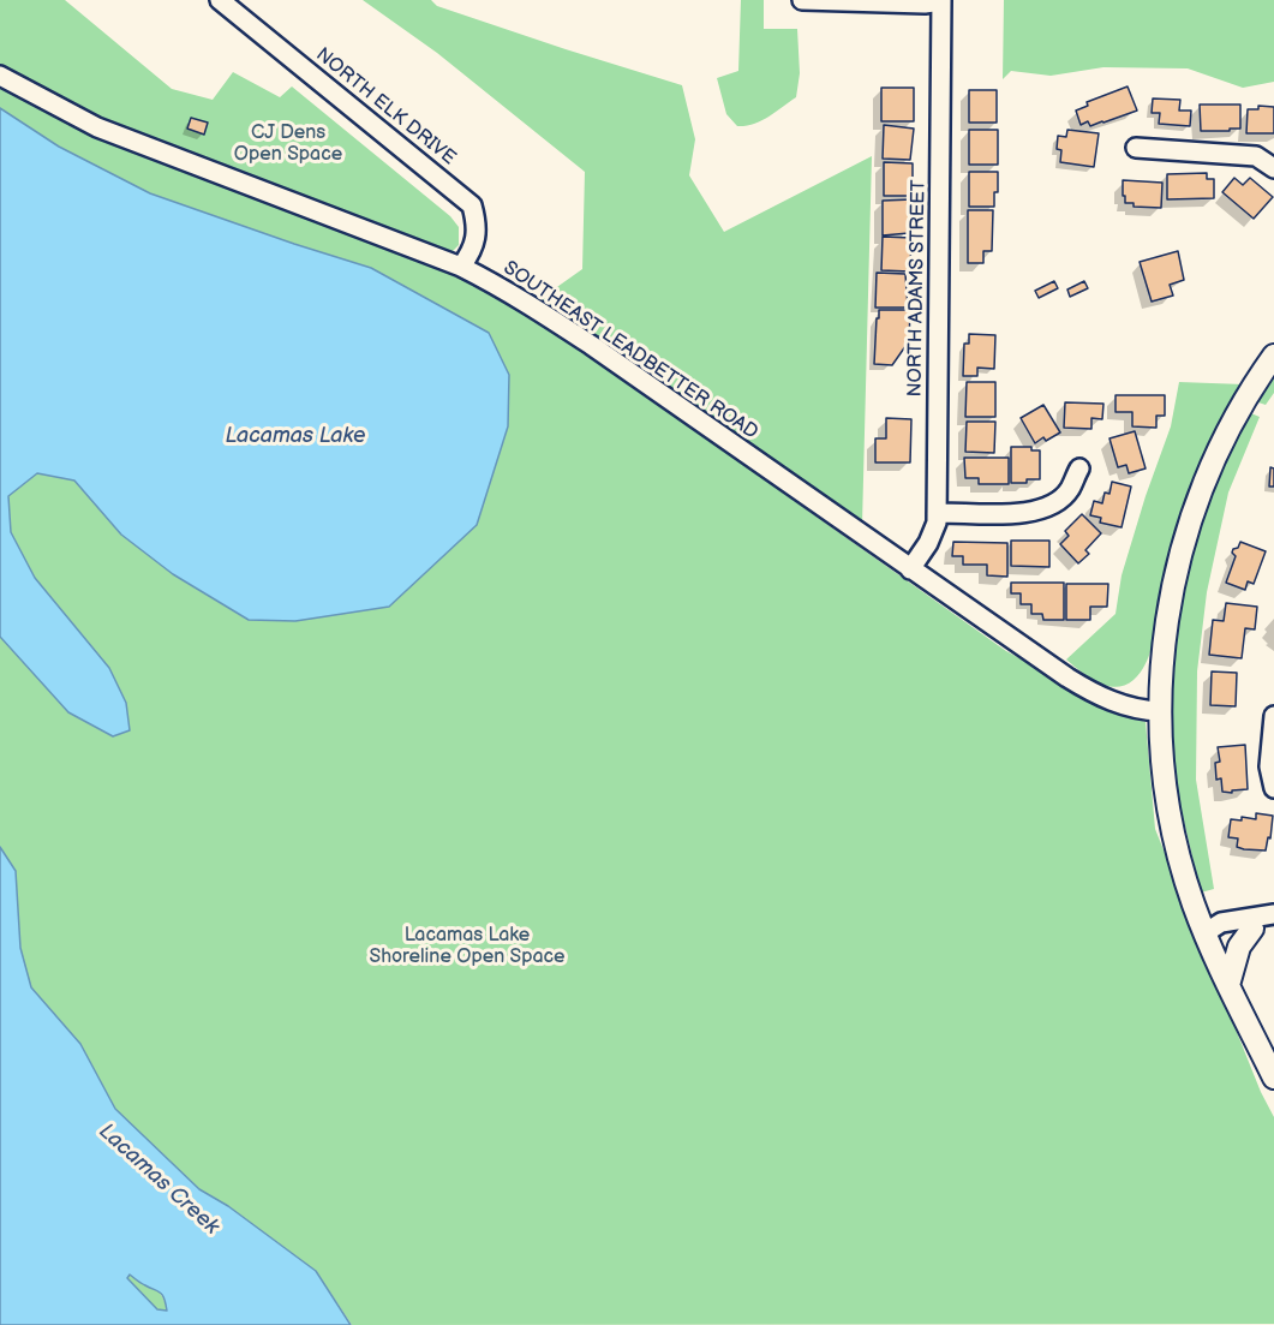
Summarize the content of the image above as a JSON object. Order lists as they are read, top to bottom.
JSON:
{
  "streets": {
    "street": ["NORTH ELK DRIVE", "NORTH ADAMS STREET", "SOUTHEAST LEADBETTER ROAD"]
  },
  "crossings": [
    ["NORTH ELK DRIVE", "SOUTHEAST LEADBETTER ROAD"],
    ["NORTH ADAMS STREET", "SOUTHEAST LEADBETTER ROAD"]
  ],
  "water": ["Lacamas Lake", "Lacamas Creek"],
  "parks": ["CJ Dens Open Space", "Lacamas Lake Shoreline Open Space"]
}
